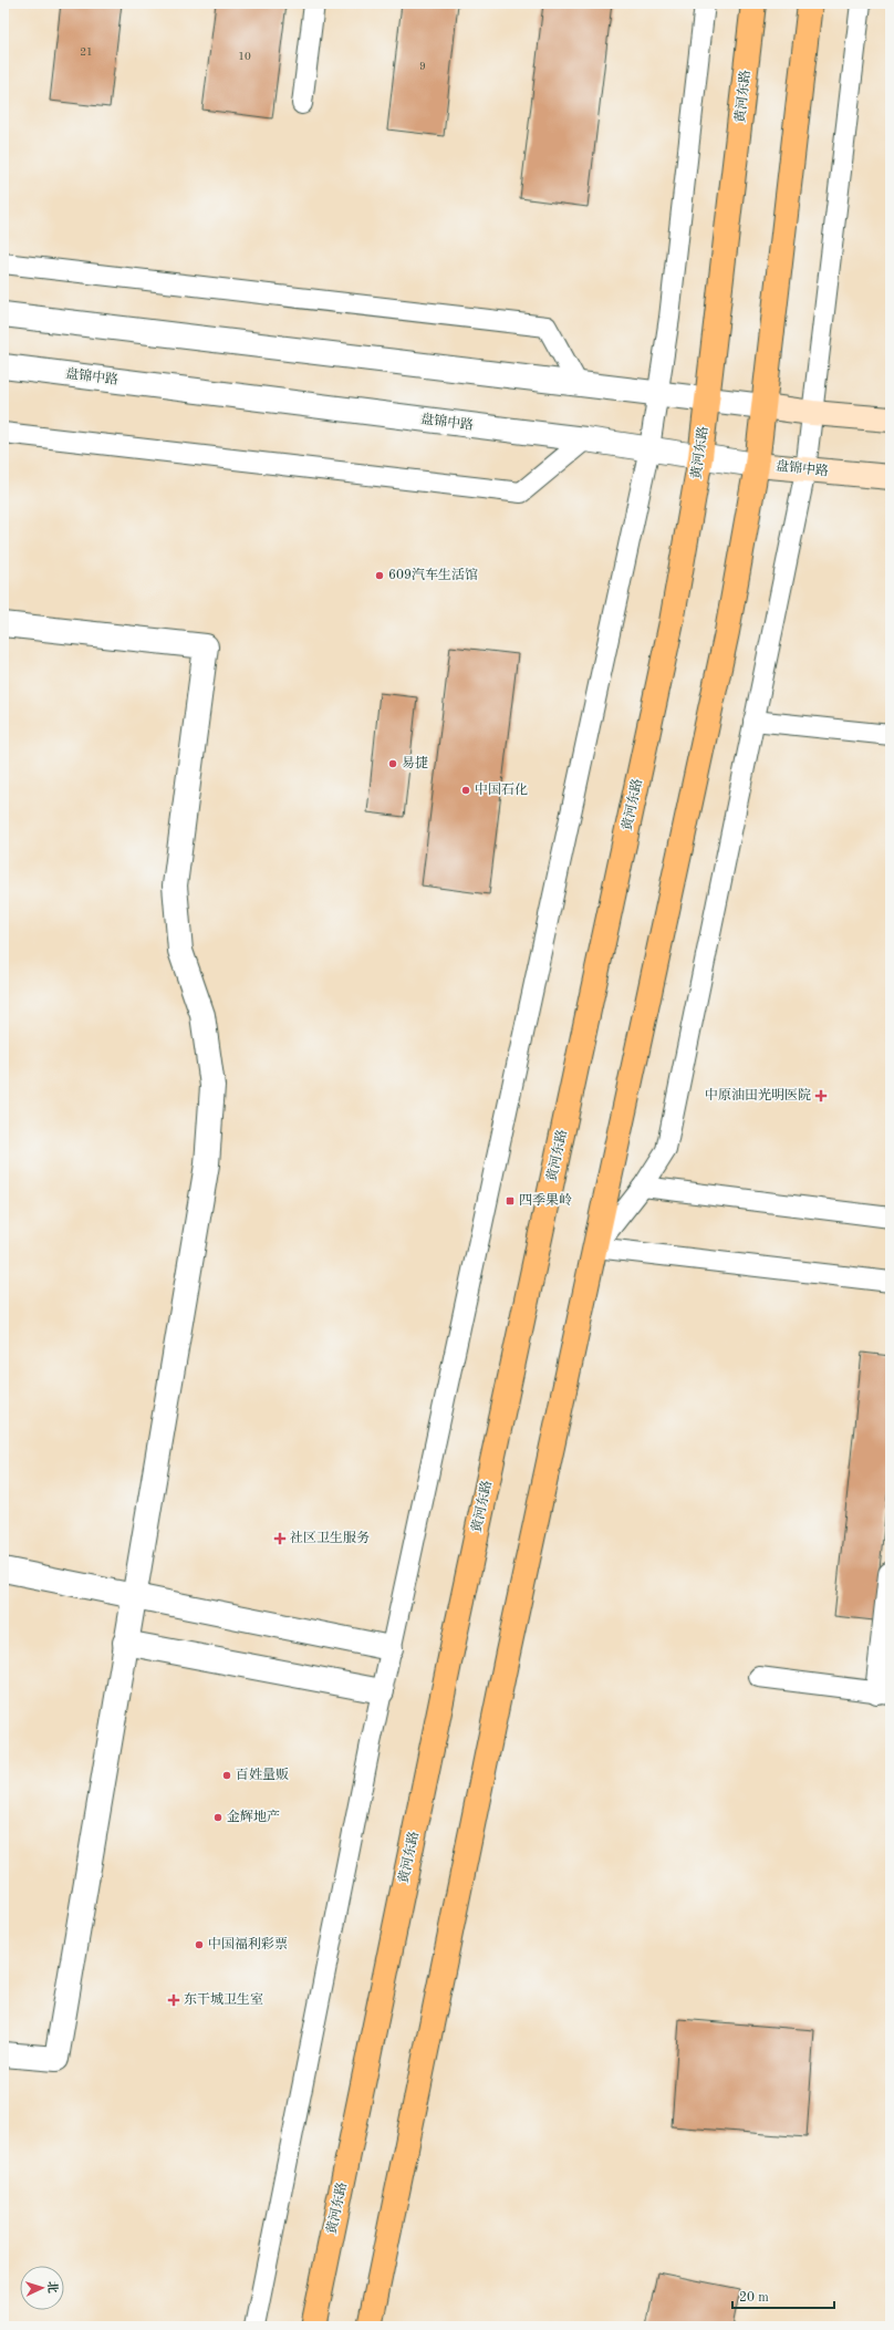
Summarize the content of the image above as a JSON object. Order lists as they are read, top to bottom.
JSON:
{
  "streets": {
    "main road": ["黄河东路", "盘锦中路"]
  },
  "crossings": [
    ["黄河东路", "盘锦中路"]
  ],
  "places": {
    "other": [
      "609汽车生活馆",
      "易捷",
      "中国石化",
      "百姓量贩",
      "金辉地产",
      "中国福利彩票"
    ],
    "health": ["中原油田光明医院", "社区卫生服务", "东干城卫生室"],
    "transit": ["四季果岭"]
  },
  "house_numbers": ["21", "10", "9"],
  "scale_bar": "20 m",
  "north": "right"
}
